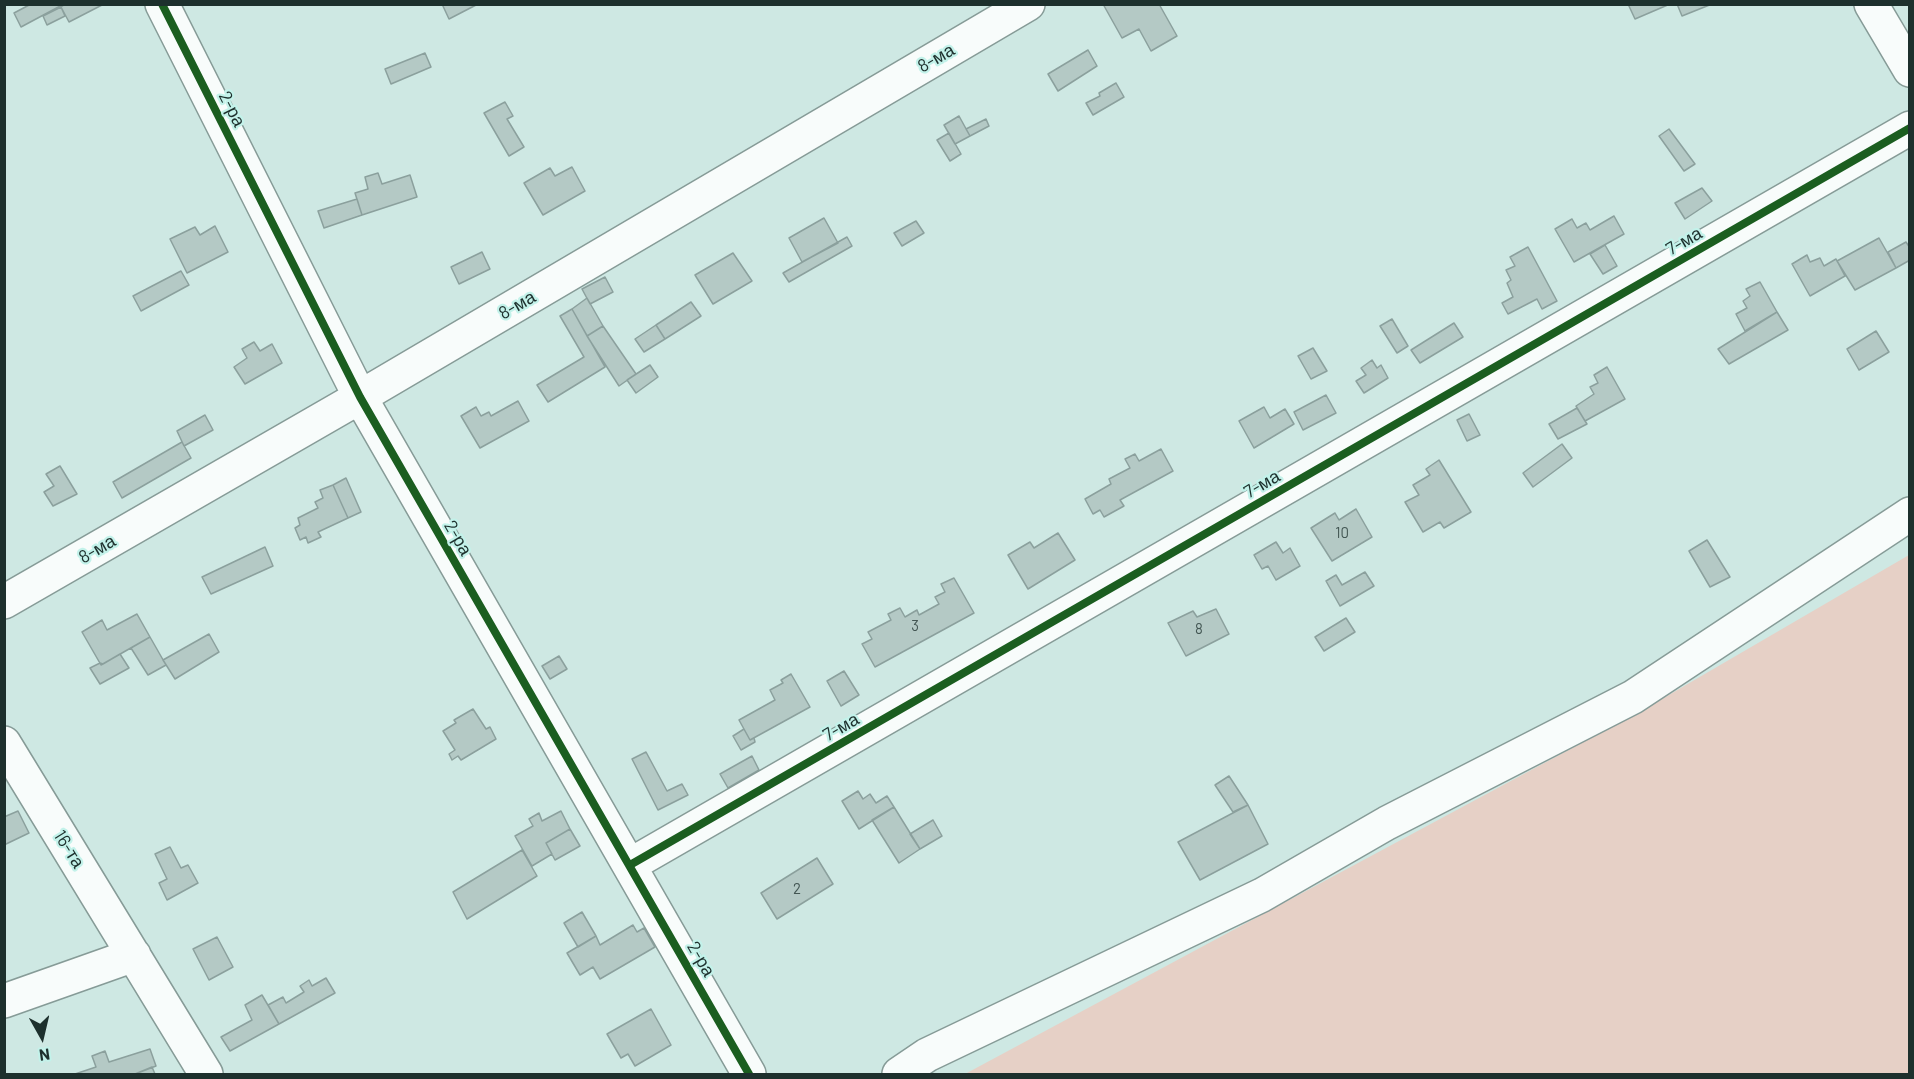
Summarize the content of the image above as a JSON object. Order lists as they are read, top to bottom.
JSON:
{
  "streets": {
    "street": [
      "8-ма",
      "2-ра",
      "7-ма",
      "16-та"
    ]
  },
  "crossings": [
    ["8-ма", "2-ра"],
    ["2-ра", "7-ма"]
  ],
  "house_numbers": [
    "10",
    "3",
    "8",
    "2"
  ],
  "north": "bottom"
}
